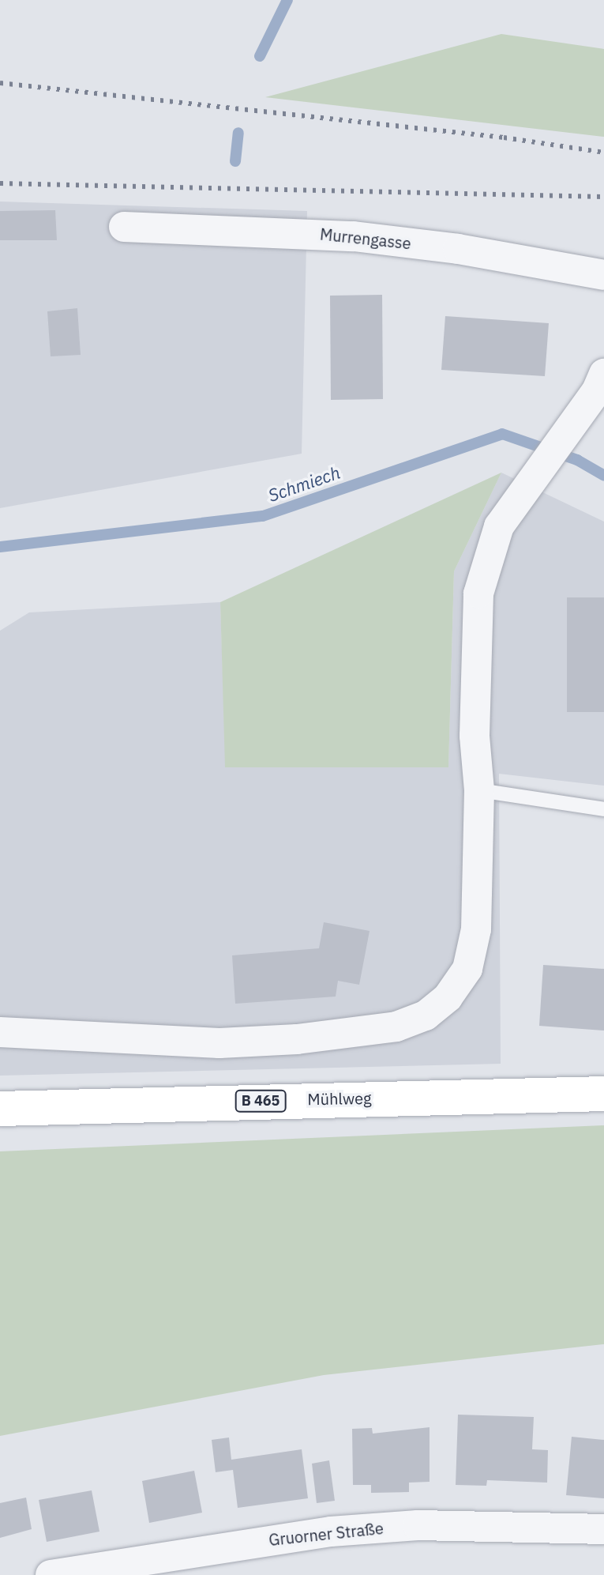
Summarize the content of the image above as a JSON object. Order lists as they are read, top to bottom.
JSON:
{
  "streets": {
    "main road": ["Mühlweg", "B 465"],
    "street": ["Murrengasse", "Gruorner Straße"]
  },
  "water": ["Schmiech"]
}
